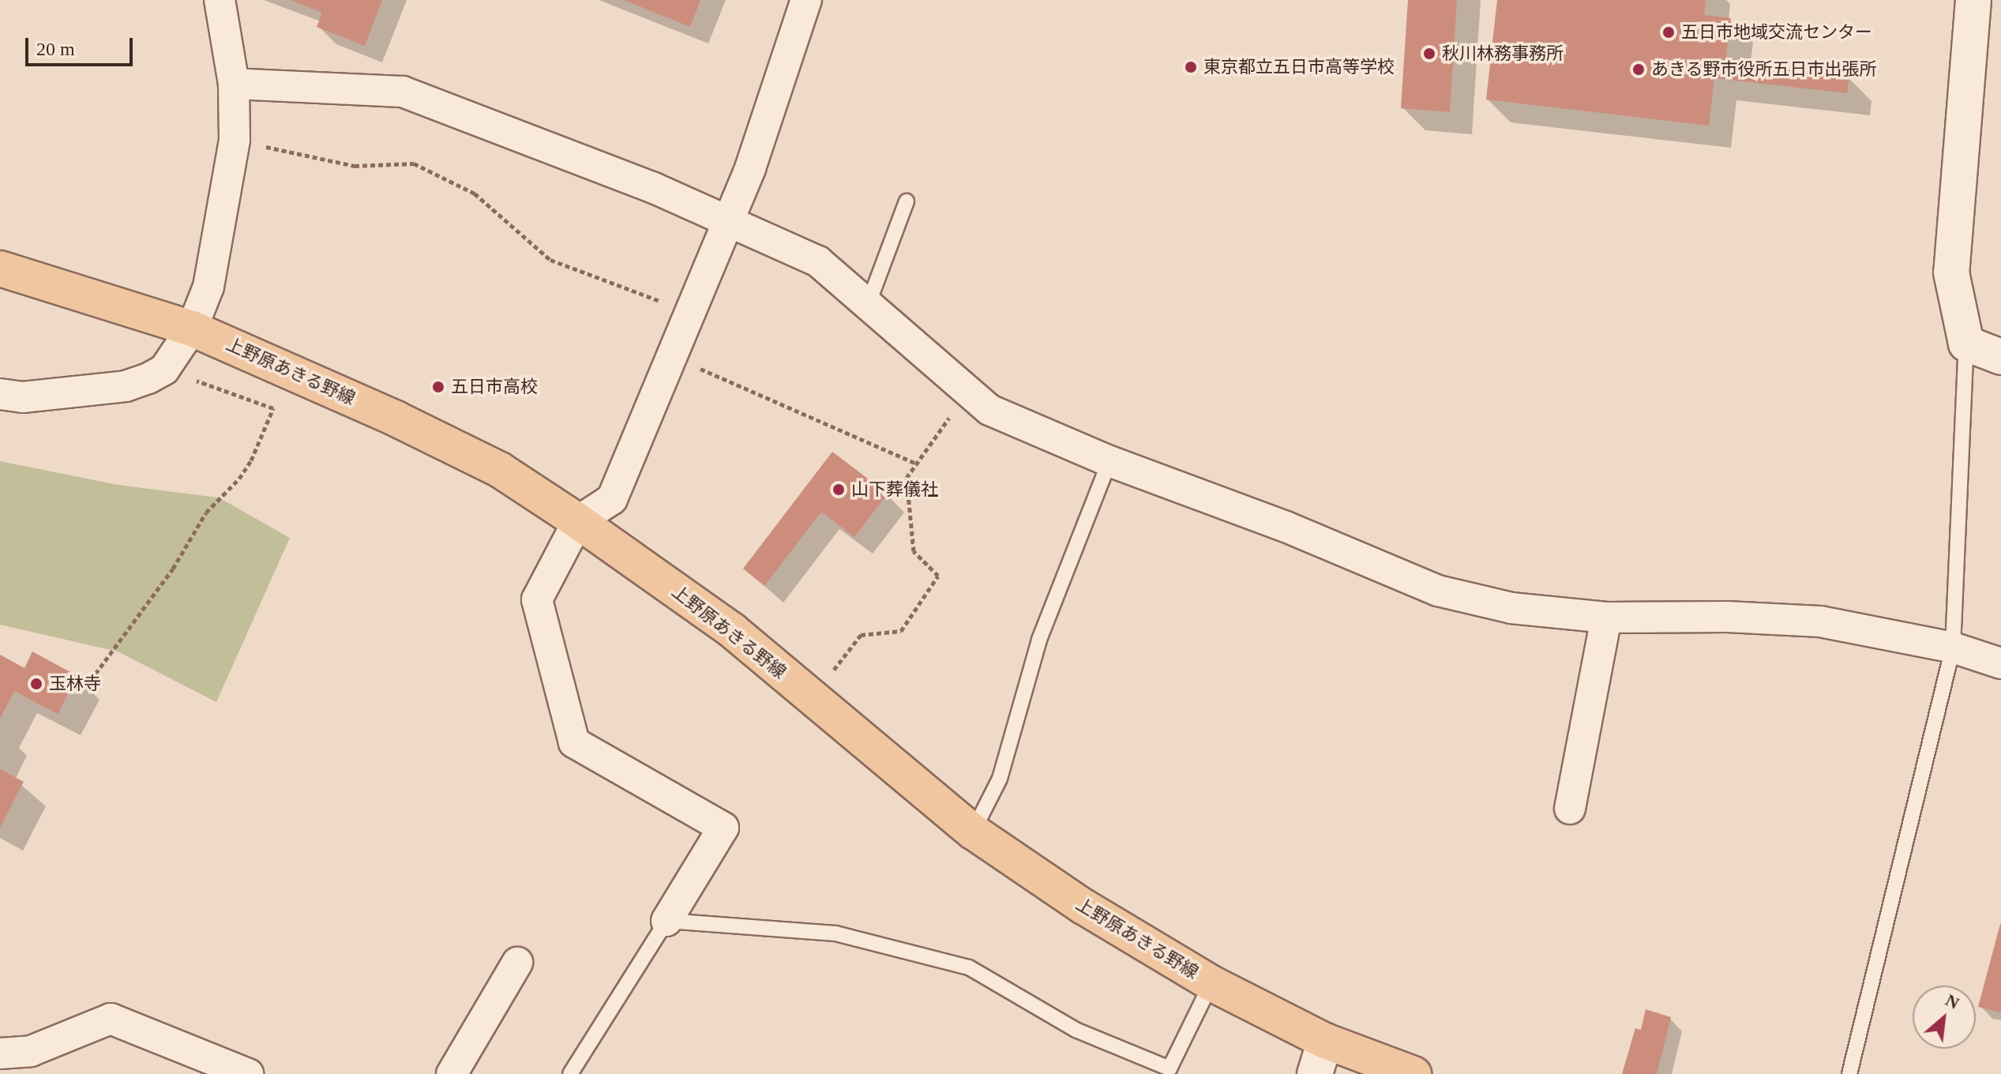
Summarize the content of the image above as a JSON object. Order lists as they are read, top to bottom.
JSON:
{
  "streets": {
    "main road": ["上野原あきる野線"]
  },
  "places": [
    "五日市地域交流センター",
    "秋川林務事務所",
    "東京都立五日市高等学校",
    "あきる野市役所五日市出張所",
    "五日市高校",
    "山下葬儀社",
    "玉林寺"
  ],
  "scale_bar": "20 m",
  "north": "top right"
}
